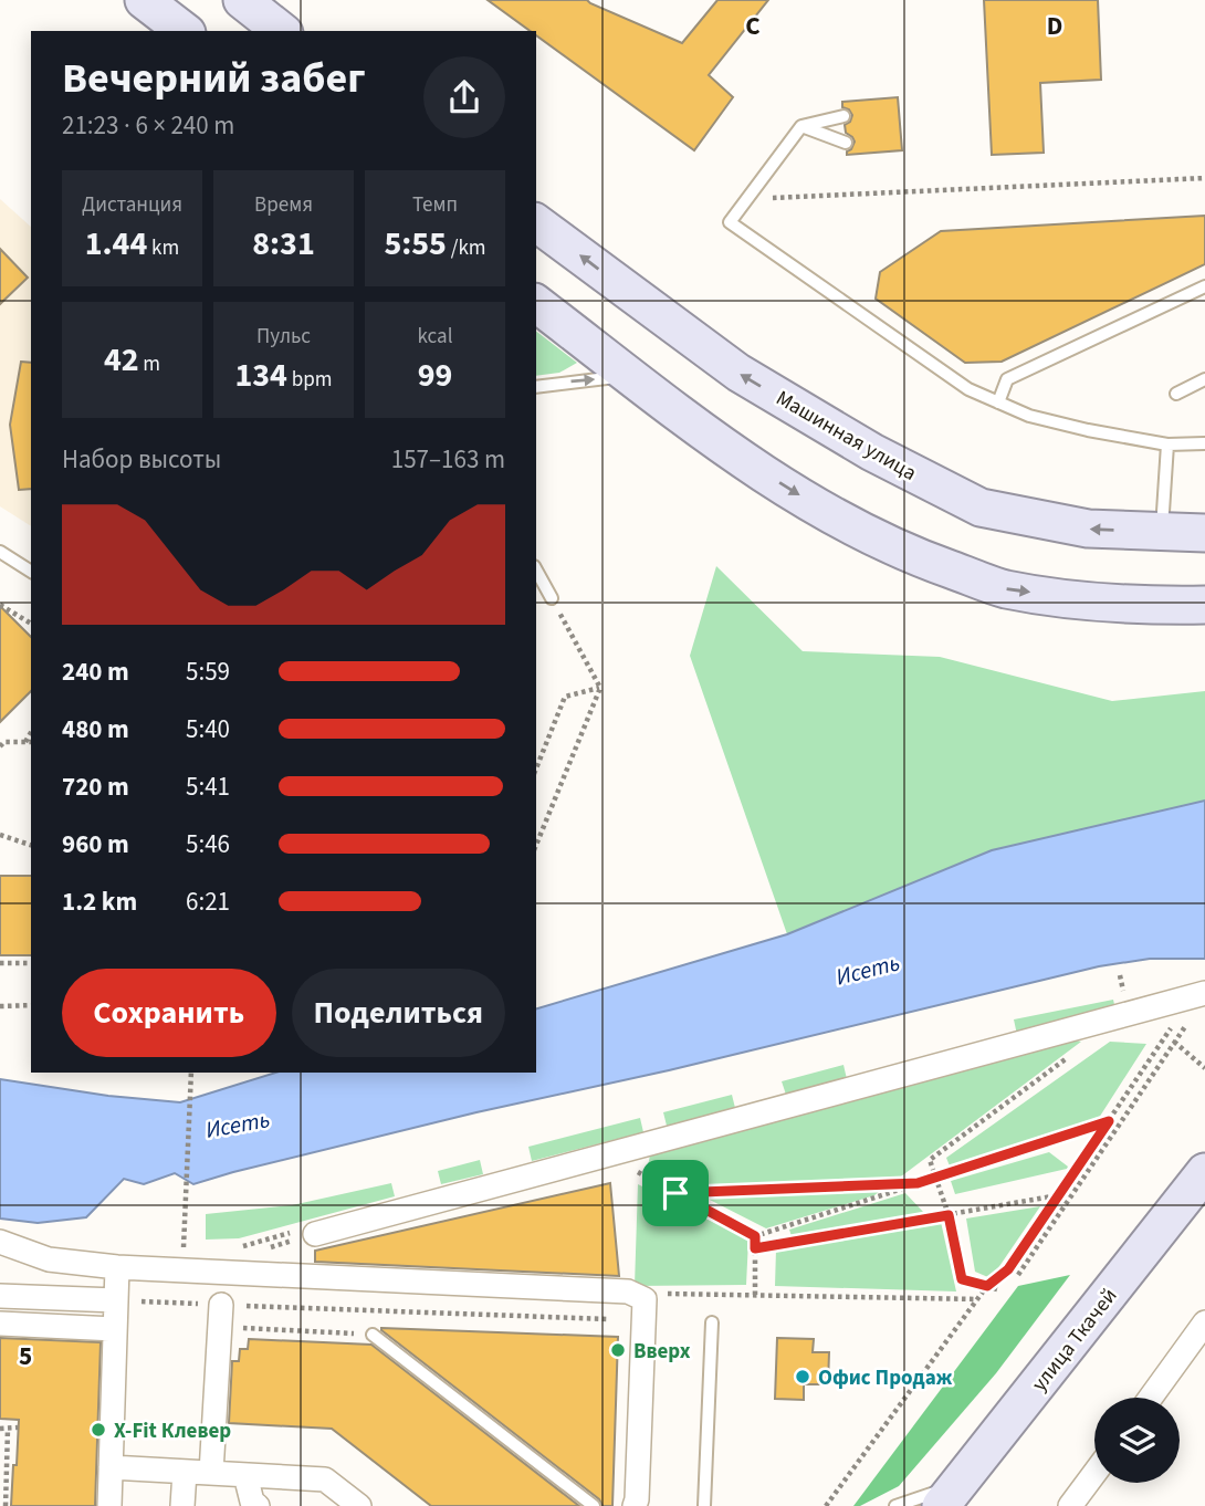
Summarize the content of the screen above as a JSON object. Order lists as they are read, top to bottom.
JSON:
{
  "streets": {
    "main road": ["Машинная улица", "улица Ткачей"]
  },
  "water": ["Исеть"],
  "places": ["Вверх", "Офис Продаж", "X-Fit Клевер"],
  "page": {
    "heading": ["Вечерний забег", "21:23 · 6 × 240 m"],
    "stats": [
      ["Дистанция", "1.44 km"],
      ["Время", "8:31"],
      ["Темп", "5:55 /km"],
      ["42 m"],
      ["Пульс", "134 bpm"],
      ["kcal", "99"]
    ],
    "chart": ["Набор высоты", "157–163 m"],
    "list": [
      {
        "name": "240 m",
        "note": "5:59"
      },
      {
        "name": "480 m",
        "note": "5:40"
      },
      {
        "name": "720 m",
        "note": "5:41"
      },
      {
        "name": "960 m",
        "note": "5:46"
      },
      {
        "name": "1.2 km",
        "note": "6:21"
      }
    ],
    "buttons": ["Сохранить", "Поделиться"]
  },
  "grid": {
    "columns": ["C", "D"],
    "rows": ["5"]
  }
}
